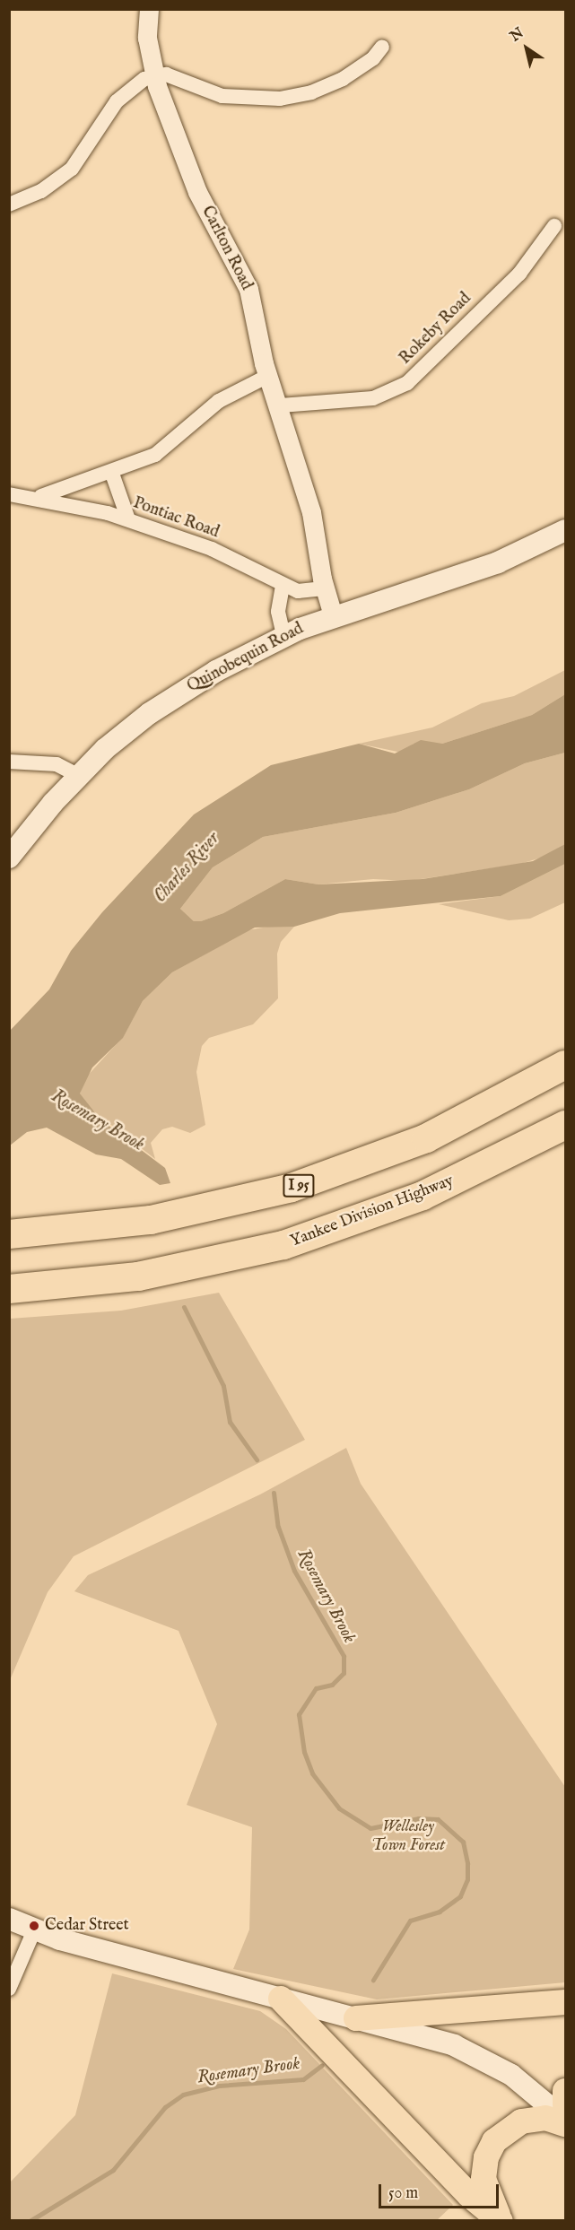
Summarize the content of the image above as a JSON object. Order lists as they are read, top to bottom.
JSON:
{
  "streets": {
    "highway": ["I 95", "Yankee Division Highway"],
    "main road": ["Quinobequin Road"],
    "street": ["Carlton Road", "Rokeby Road", "Pontiac Road"]
  },
  "crossings": [
    ["Carlton Road", "Rokeby Road"],
    ["Carlton Road", "Pontiac Road"],
    ["Carlton Road", "Quinobequin Road"]
  ],
  "water": ["Charles River", "Rosemary Brook"],
  "parks": ["Wellesley Town Forest"],
  "places": ["Cedar Street"],
  "scale_bar": "50 m",
  "north": "top left"
}
